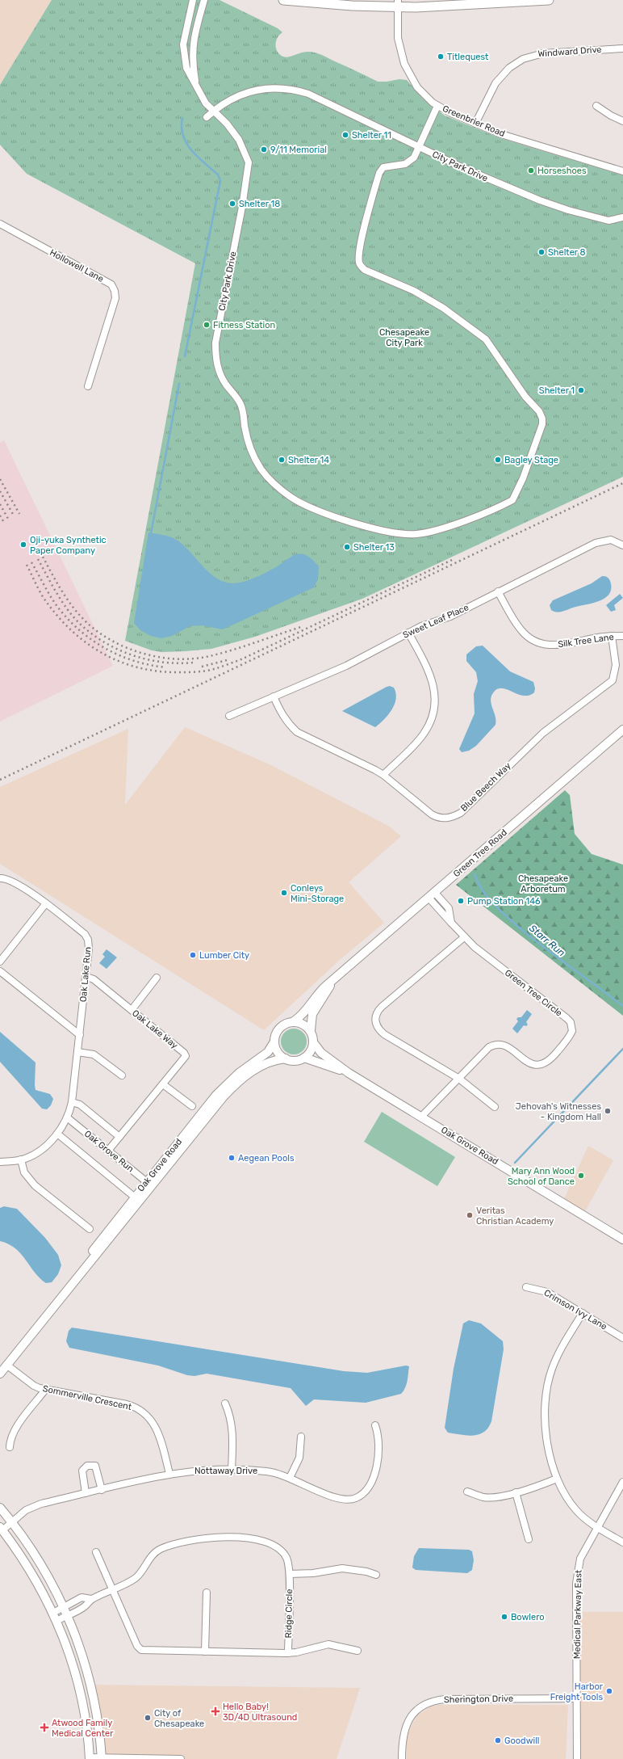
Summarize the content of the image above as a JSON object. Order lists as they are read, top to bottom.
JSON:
{
  "streets": {
    "street": [
      "Windward Drive",
      "Greenbrier Road",
      "City Park Drive",
      "Hollowell Lane",
      "Sweet Leaf Place",
      "Silk Tree Lane",
      "Blue Beech Way",
      "Green Tree Road",
      "Oak Lake Run",
      "Green Tree Circle",
      "Oak Lake Way",
      "Oak Grove Road",
      "Oak Grove Run",
      "Crimson Ivy Lane",
      "Sommerville Crescent",
      "Nottaway Drive",
      "Ridge Circle",
      "Medical Parkway East",
      "Sherington Drive"
    ]
  },
  "crossings": [
    ["Windward Drive", "Greenbrier Road"],
    ["Sweet Leaf Place", "Silk Tree Lane"],
    ["Sweet Leaf Place", "Blue Beech Way"],
    ["Silk Tree Lane", "Blue Beech Way"],
    ["Green Tree Road", "Green Tree Circle"],
    ["Green Tree Road", "Oak Grove Road"],
    ["Oak Lake Run", "Oak Lake Way"],
    ["Oak Lake Run", "Oak Grove Run"],
    ["Green Tree Circle", "Oak Grove Road"],
    ["Oak Lake Way", "Oak Grove Run"],
    ["Oak Grove Road", "Oak Grove Run"],
    ["Oak Grove Road", "Sommerville Crescent"],
    ["Sommerville Crescent", "Nottaway Drive"],
    ["Medical Parkway East", "Sherington Drive"]
  ],
  "water": ["Starr Run"],
  "parks": ["Chesapeake City Park", "Chesapeake Arboretum"],
  "places": {
    "other": [
      "Titlequest",
      "Shelter 11",
      "9/11 Memorial",
      "Horseshoes",
      "Shelter 18",
      "Shelter 8",
      "Fitness Station",
      "Shelter 1",
      "Shelter 14",
      "Bagley Stage",
      "Oji-yuka Synthetic Paper Company",
      "Shelter 13",
      "Conleys Mini-Storage",
      "Pump Station 146",
      "Lumber City",
      "Jehovah's Witnesses - Kingdom Hall",
      "Aegean Pools",
      "Mary Ann Wood School of Dance",
      "Veritas Christian Academy",
      "Bowlero",
      "Harbor Freight Tools",
      "City of Chesapeake",
      "Goodwill"
    ],
    "health": ["Hello Baby! 3D/4D Ultrasound", "Atwood Family Medical Center"]
  }
}
